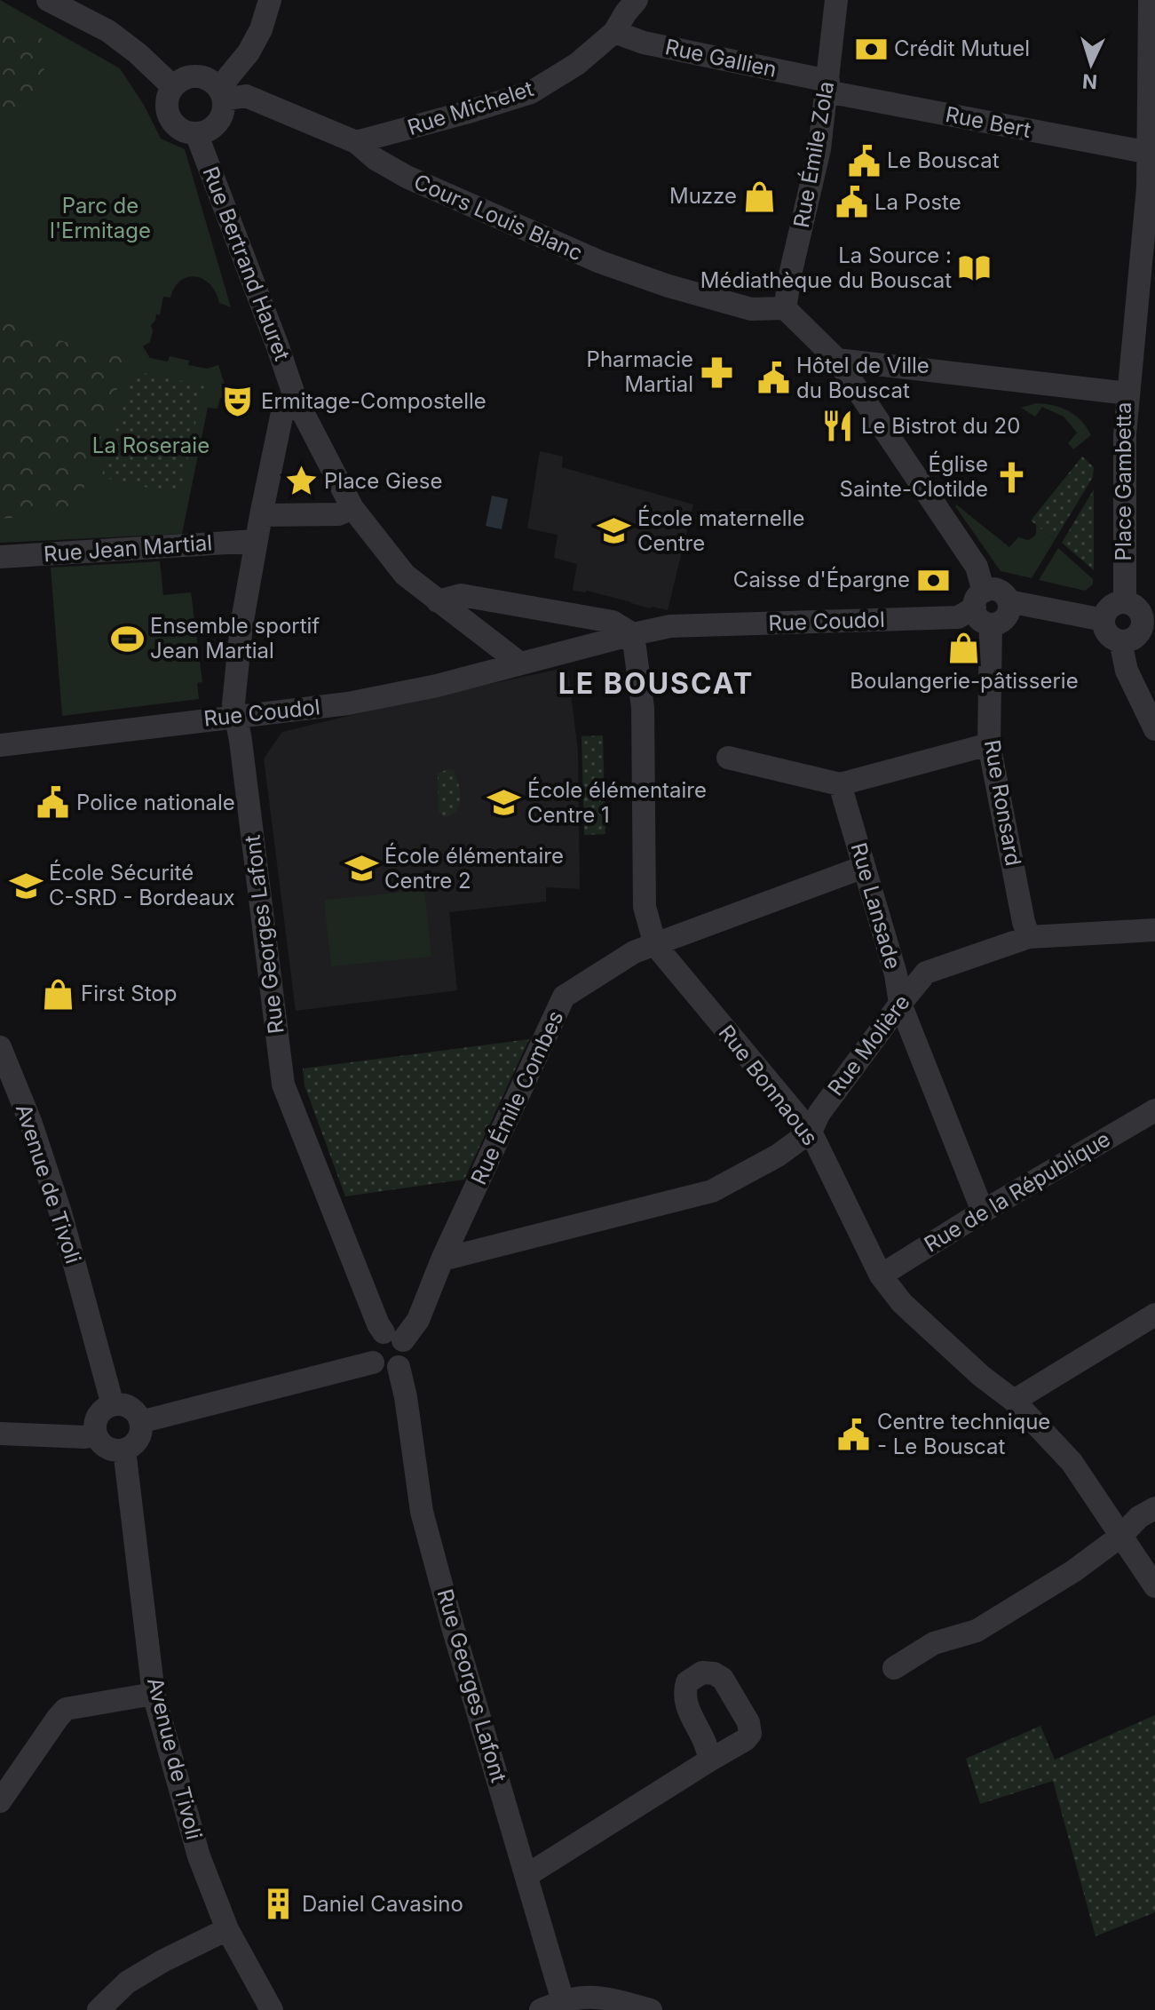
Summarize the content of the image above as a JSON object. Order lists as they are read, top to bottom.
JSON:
{
  "streets": {
    "street": [
      "Rue Gallien",
      "Rue Michelet",
      "Rue Bert",
      "Rue Émile Zola",
      "Cours Louis Blanc",
      "Rue Bertrand Hauret",
      "Place Gambetta",
      "Rue Jean Martial",
      "Rue Coudol",
      "Rue Ronsard",
      "Rue Lansade",
      "Rue Georges Lafont",
      "Rue Molière",
      "Rue Bonnaous",
      "Rue Émile Combes",
      "Avenue de Tivoli",
      "Rue de la République"
    ]
  },
  "crossings": [
    ["Rue Gallien", "Rue Michelet"],
    ["Rue Gallien", "Rue Bert"],
    ["Rue Gallien", "Rue Émile Zola"],
    ["Rue Michelet", "Cours Louis Blanc"],
    ["Rue Bert", "Rue Émile Zola"],
    ["Rue Émile Zola", "Cours Louis Blanc"],
    ["Cours Louis Blanc", "Rue Bertrand Hauret"],
    ["Rue Bertrand Hauret", "Rue Coudol"],
    ["Rue Bertrand Hauret", "Rue Georges Lafont"],
    ["Rue Jean Martial", "Rue Georges Lafont"],
    ["Rue Coudol", "Rue Ronsard"],
    ["Rue Coudol", "Rue Georges Lafont"],
    ["Rue Coudol", "Rue Bonnaous"],
    ["Rue Ronsard", "Rue Molière"],
    ["Rue Lansade", "Rue Molière"],
    ["Rue Lansade", "Rue Émile Combes"],
    ["Rue Lansade", "Rue de la République"],
    ["Rue Georges Lafont", "Rue Émile Combes"],
    ["Rue Molière", "Rue Bonnaous"],
    ["Rue Molière", "Rue Émile Combes"],
    ["Rue Bonnaous", "Rue Émile Combes"],
    ["Rue Bonnaous", "Rue de la République"]
  ],
  "districts": ["LE BOUSCAT"],
  "parks": ["Parc de l'Ermitage", "La Roseraie"],
  "places": {
    "bank": ["Crédit Mutuel", "Caisse d'Épargne"],
    "public building": [
      "Le Bouscat",
      "La Poste",
      "Hôtel de Ville du Bouscat",
      "Police nationale",
      "Centre technique - Le Bouscat"
    ],
    "shop": ["Muzze", "Boulangerie-pâtisserie", "First Stop"],
    "library": ["La Source : Médiathèque du Bouscat"],
    "pharmacy": ["Pharmacie Martial"],
    "theatre": ["Ermitage-Compostelle"],
    "restaurant": ["Le Bistrot du 20"],
    "church": ["Église Sainte-Clotilde"],
    "place": ["Place Giese"],
    "school or university": [
      "École maternelle Centre",
      "École élémentaire Centre 1",
      "École élémentaire Centre 2",
      "École Sécurité C-SRD - Bordeaux"
    ],
    "sports": ["Ensemble sportif Jean Martial"],
    "building": ["Daniel Cavasino"]
  },
  "north": "bottom"
}
